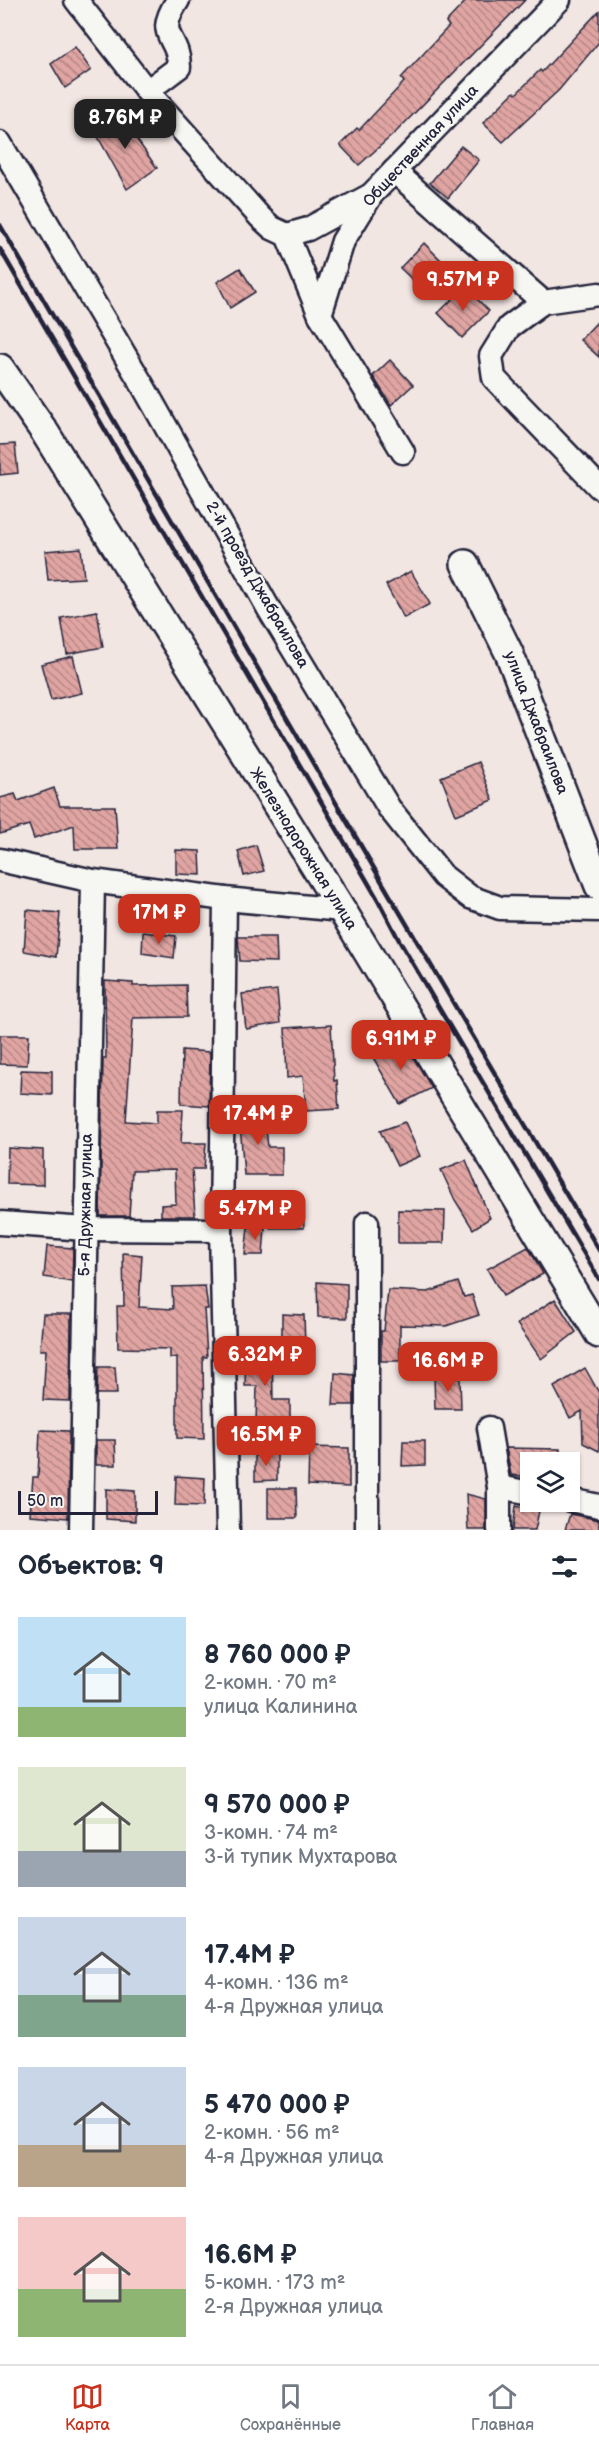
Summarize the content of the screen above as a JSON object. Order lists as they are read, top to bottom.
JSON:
{
  "streets": {
    "street": [
      "Общественная улица",
      "2-й проезд Джабраилова",
      "улица Джабраилова",
      "Железнодорожная улица",
      "5-я Дружная улица"
    ]
  },
  "scale_bar": "50 m",
  "page": {
    "price": [
      "8.76M ₽",
      "9.57M ₽",
      "17M ₽",
      "6.91M ₽",
      "17.4M ₽",
      "5.47M ₽",
      "6.32M ₽",
      "16.6M ₽",
      "16.5M ₽"
    ],
    "scale": "50 m",
    "heading": "Объектов: 9",
    "list": [
      {
        "name": "8 760 000 ₽",
        "note": "2-комн. · 70 m² · улица Калинина"
      },
      {
        "name": "9 570 000 ₽",
        "note": "3-комн. · 74 m² · 3-й тупик Мухтарова"
      },
      {
        "name": "17.4M ₽",
        "note": "4-комн. · 136 m² · 4-я Дружная улица"
      },
      {
        "name": "5 470 000 ₽",
        "note": "2-комн. · 56 m² · 4-я Дружная улица"
      },
      {
        "name": "16.6M ₽",
        "note": "5-комн. · 173 m² · 2-я Дружная улица"
      }
    ],
    "tabs": ["Карта", "Сохранённые", "Главная"]
  }
}
